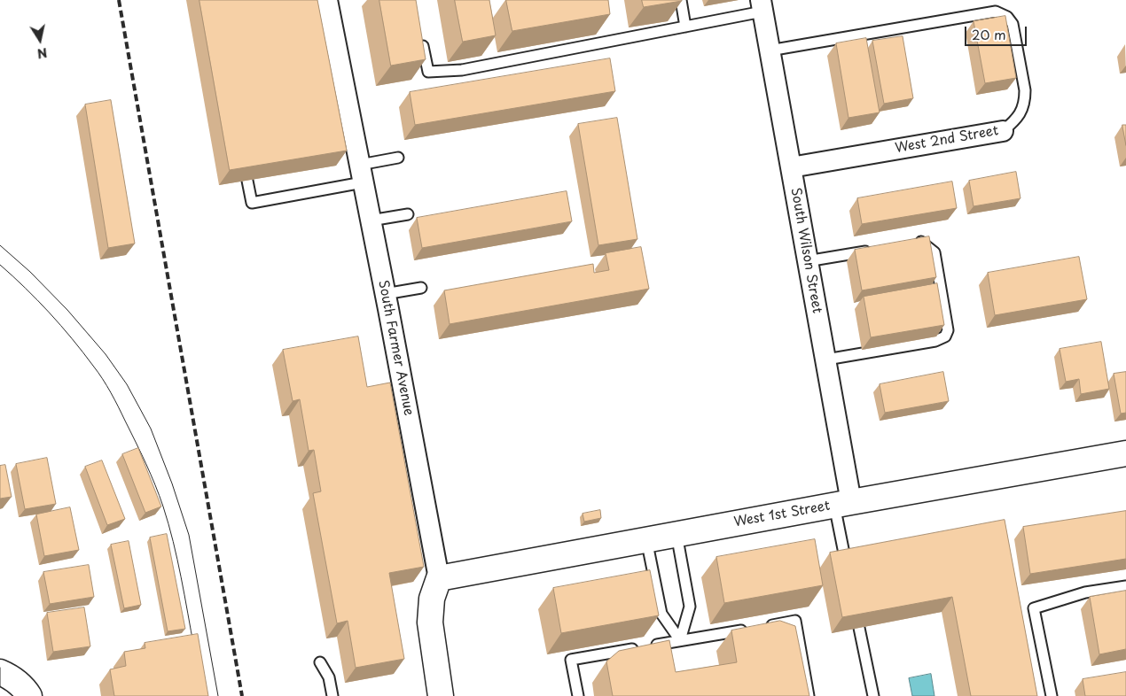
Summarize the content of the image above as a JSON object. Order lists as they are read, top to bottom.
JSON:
{
  "streets": {
    "street": [
      "West 2nd Street",
      "South Wilson Street",
      "South Farmer Avenue",
      "West 1st Street"
    ]
  },
  "crossings": [
    ["West 2nd Street", "South Wilson Street"],
    ["South Wilson Street", "West 1st Street"],
    ["South Farmer Avenue", "West 1st Street"]
  ],
  "scale_bar": "20 m",
  "north": "bottom"
}
